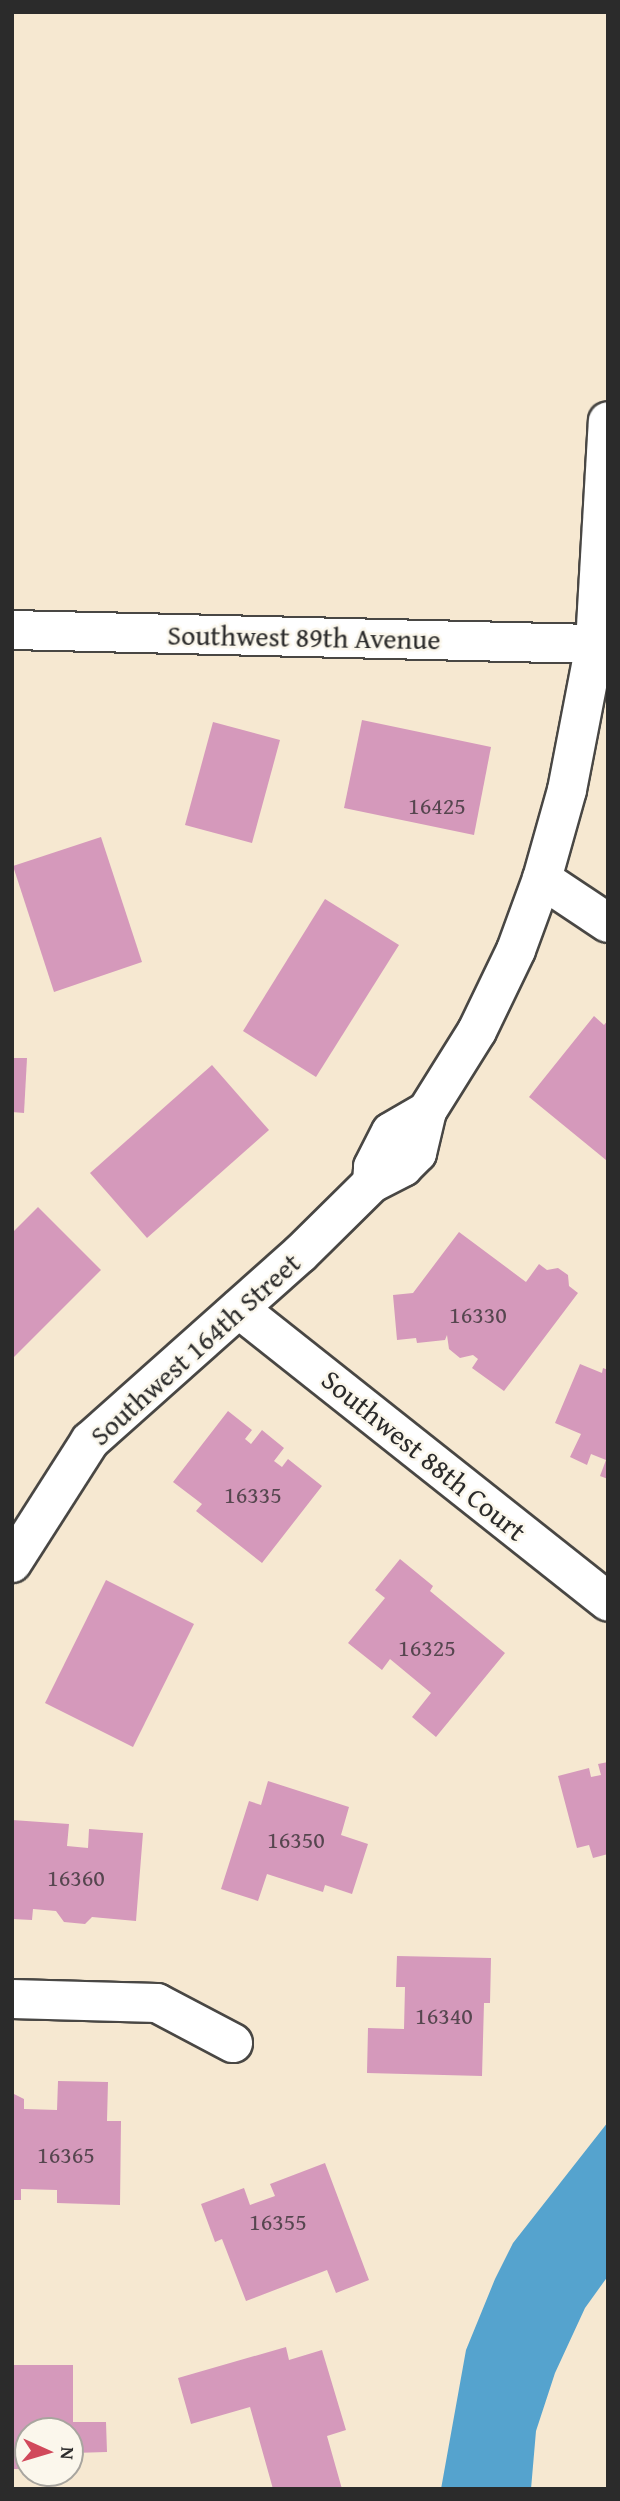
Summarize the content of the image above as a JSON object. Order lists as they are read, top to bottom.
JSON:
{
  "streets": {
    "street": ["Southwest 89th Avenue", "Southwest 164th Street", "Southwest 88th Court"]
  },
  "crossings": [
    ["Southwest 89th Avenue", "Southwest 164th Street"],
    ["Southwest 164th Street", "Southwest 88th Court"]
  ],
  "house_numbers": [
    "16425",
    "16330",
    "16335",
    "16325",
    "16350",
    "16360",
    "16340",
    "16365",
    "16355"
  ],
  "north": "right"
}
